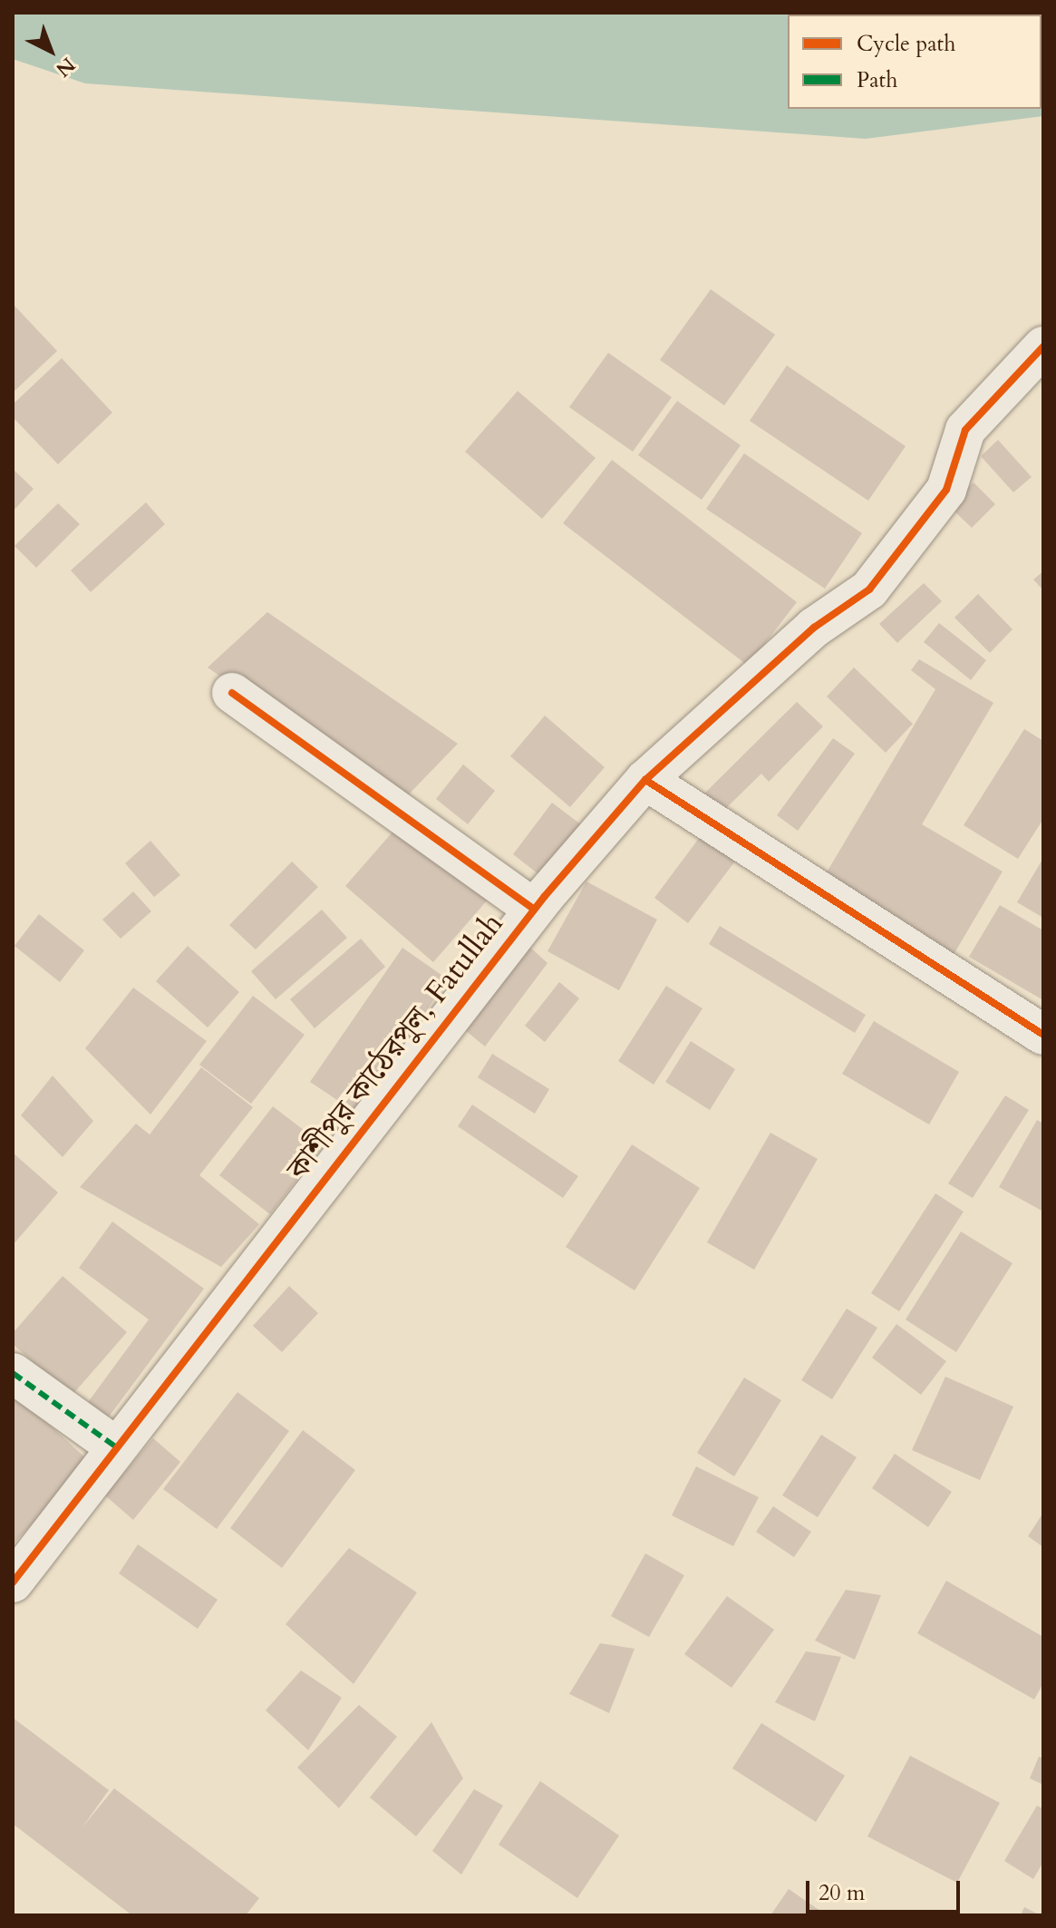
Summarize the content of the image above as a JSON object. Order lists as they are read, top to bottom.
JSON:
{
  "streets": {
    "street": ["কাশীপুর কাঠেরপুল, Fatullah"]
  },
  "legend": ["Cycle path", "Path"],
  "scale_bar": "20 m",
  "north": "bottom right"
}
